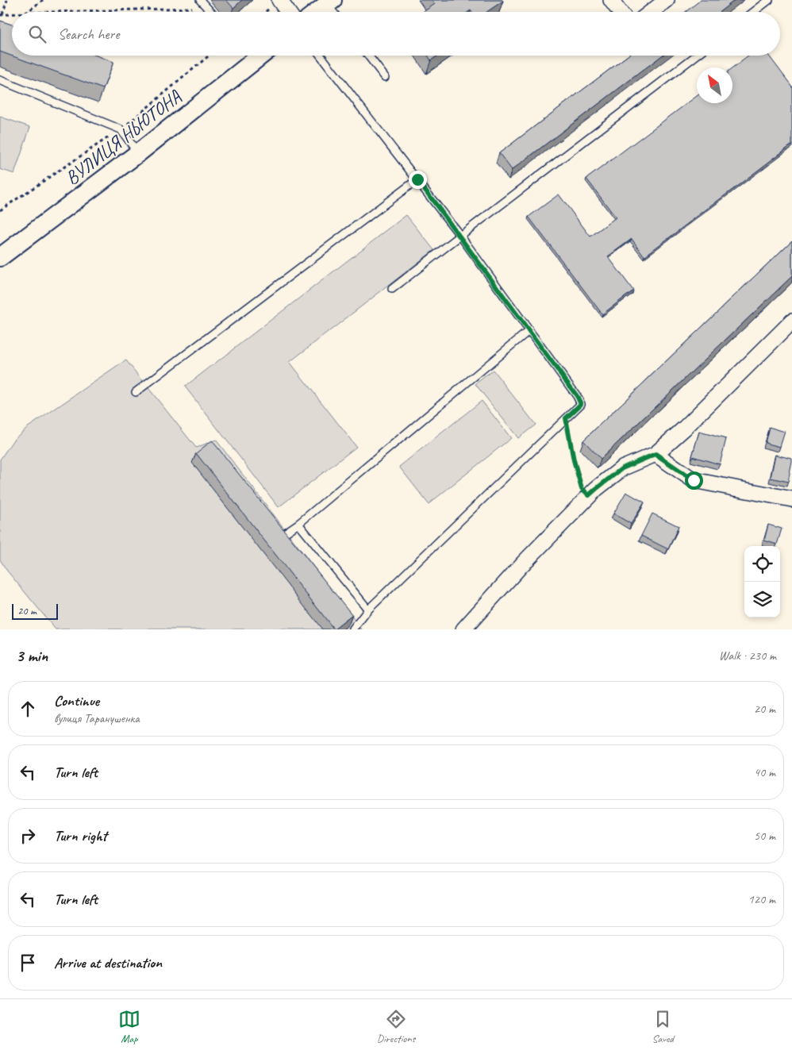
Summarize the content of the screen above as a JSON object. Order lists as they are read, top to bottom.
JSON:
{
  "streets": {
    "street": ["ВУЛИЦЯ НЬЮТОНА"]
  },
  "scale_bar": "20 m",
  "north": "top left",
  "page": {
    "search": "Search here",
    "scale": "20 m",
    "heading": ["3 min", "Walk · 230 m"],
    "list": [
      ["Continue", "вулиця Таранушенка", "20 m"],
      ["Turn left", "40 m"],
      ["Turn right", "50 m"],
      ["Turn left", "120 m"],
      "Arrive at destination"
    ],
    "nav": ["Map", "Directions", "Saved"]
  }
}
